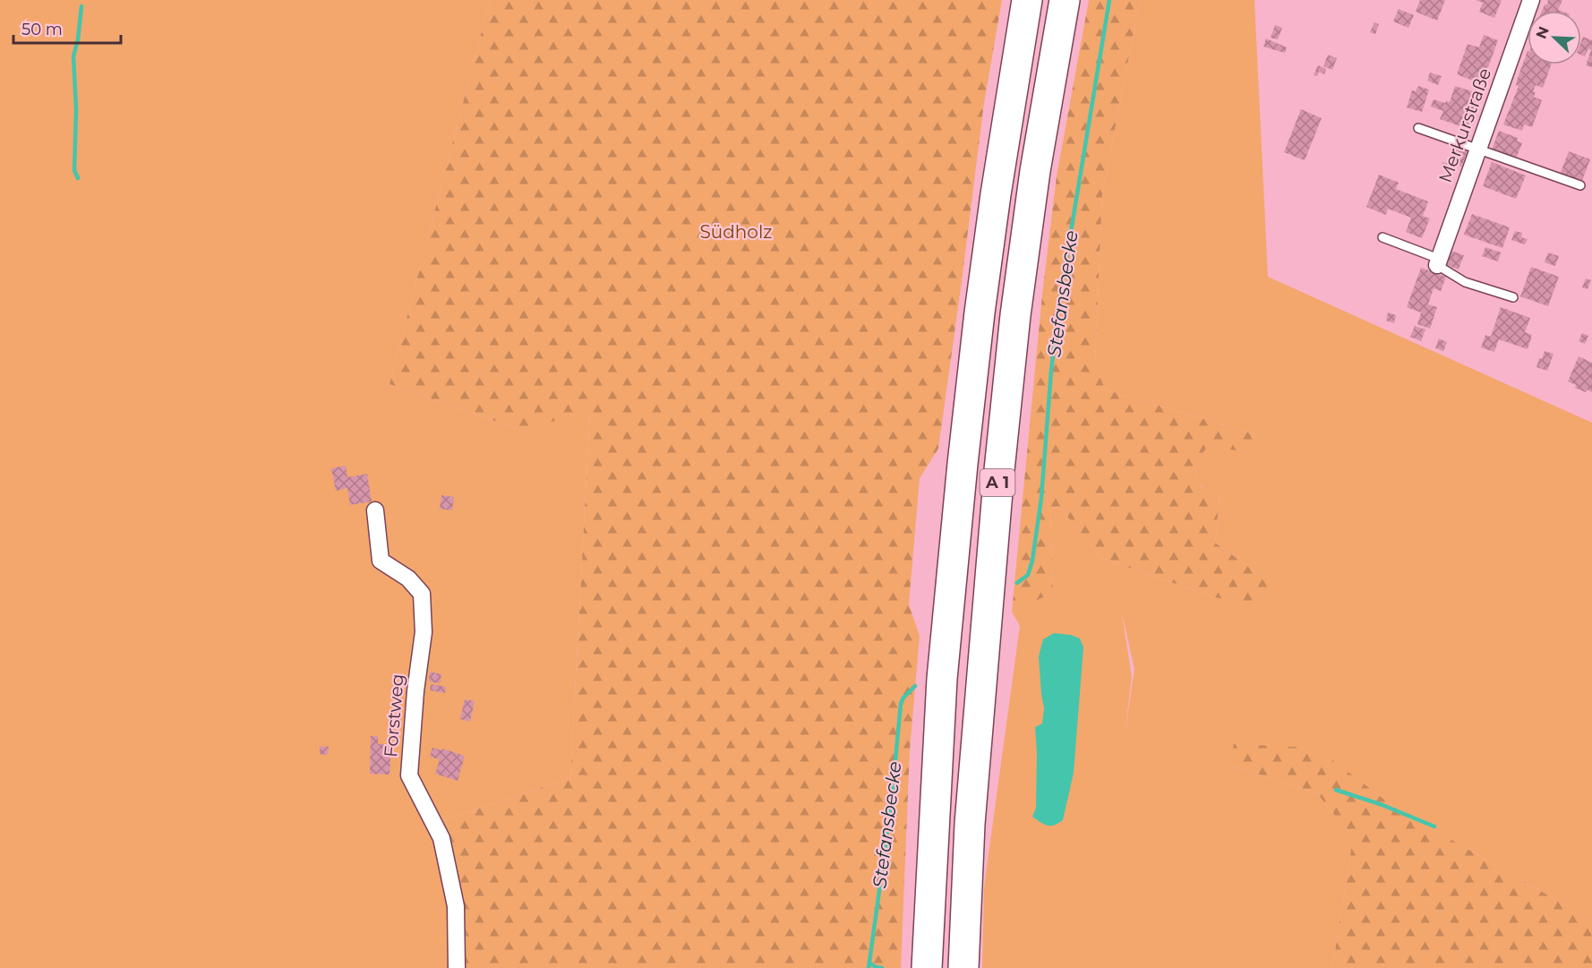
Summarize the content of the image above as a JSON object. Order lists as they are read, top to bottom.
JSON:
{
  "streets": {
    "highway": ["A 1"],
    "street": ["Merkurstraße", "Forstweg"]
  },
  "water": ["Stefansbecke"],
  "parks": ["Südholz"],
  "scale_bar": "50 m",
  "north": "top left"
}
